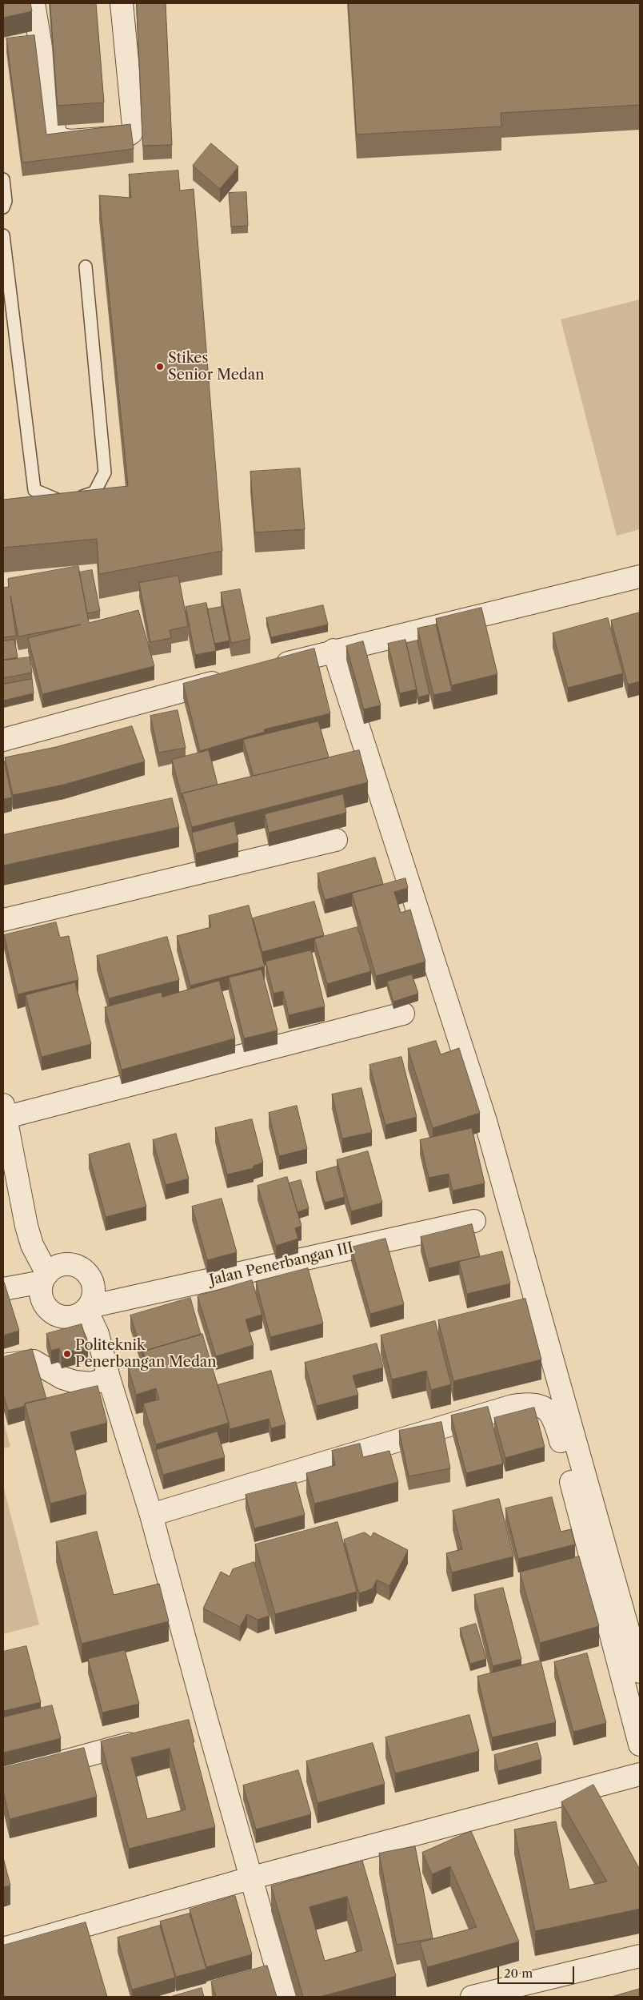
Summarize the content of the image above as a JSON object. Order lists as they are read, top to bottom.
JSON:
{
  "streets": {
    "street": ["Jalan Penerbangan III"]
  },
  "places": ["Stikes Senior Medan", "Politeknik Penerbangan Medan"],
  "scale_bar": "20 m"
}
